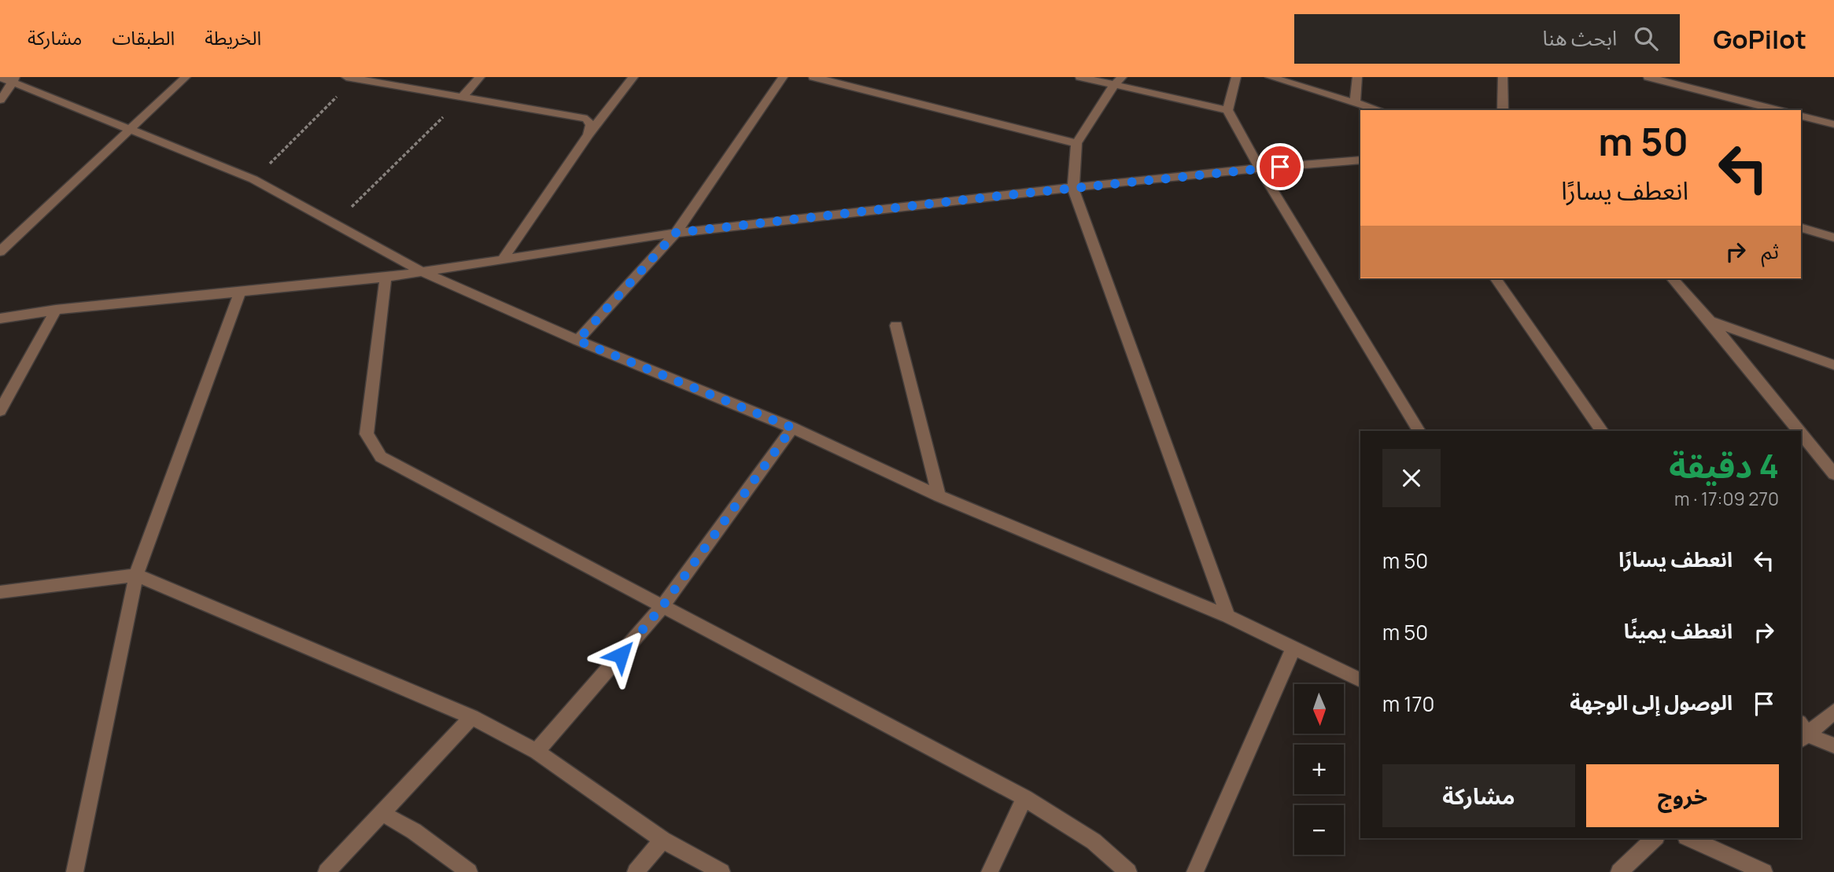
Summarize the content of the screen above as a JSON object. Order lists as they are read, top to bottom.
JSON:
{
  "north": "bottom",
  "page": {
    "header": "GoPilot",
    "search": "ابحث هنا",
    "nav": ["الخريطة", "الطبقات", "مشاركة"],
    "turn": ["50 m", "انعطف يسارًا"],
    "then": "ثم",
    "heading": ["4 دقيقة", "270 m · 17:09"],
    "list": [
      {
        "name": "انعطف يسارًا",
        "value": "50 m"
      },
      {
        "name": "انعطف يمينًا",
        "value": "50 m"
      },
      {
        "name": "الوصول إلى الوجهة",
        "value": "170 m"
      }
    ],
    "map_buttons": ["+", "−"],
    "buttons": ["خروج", "مشاركة"]
  }
}
